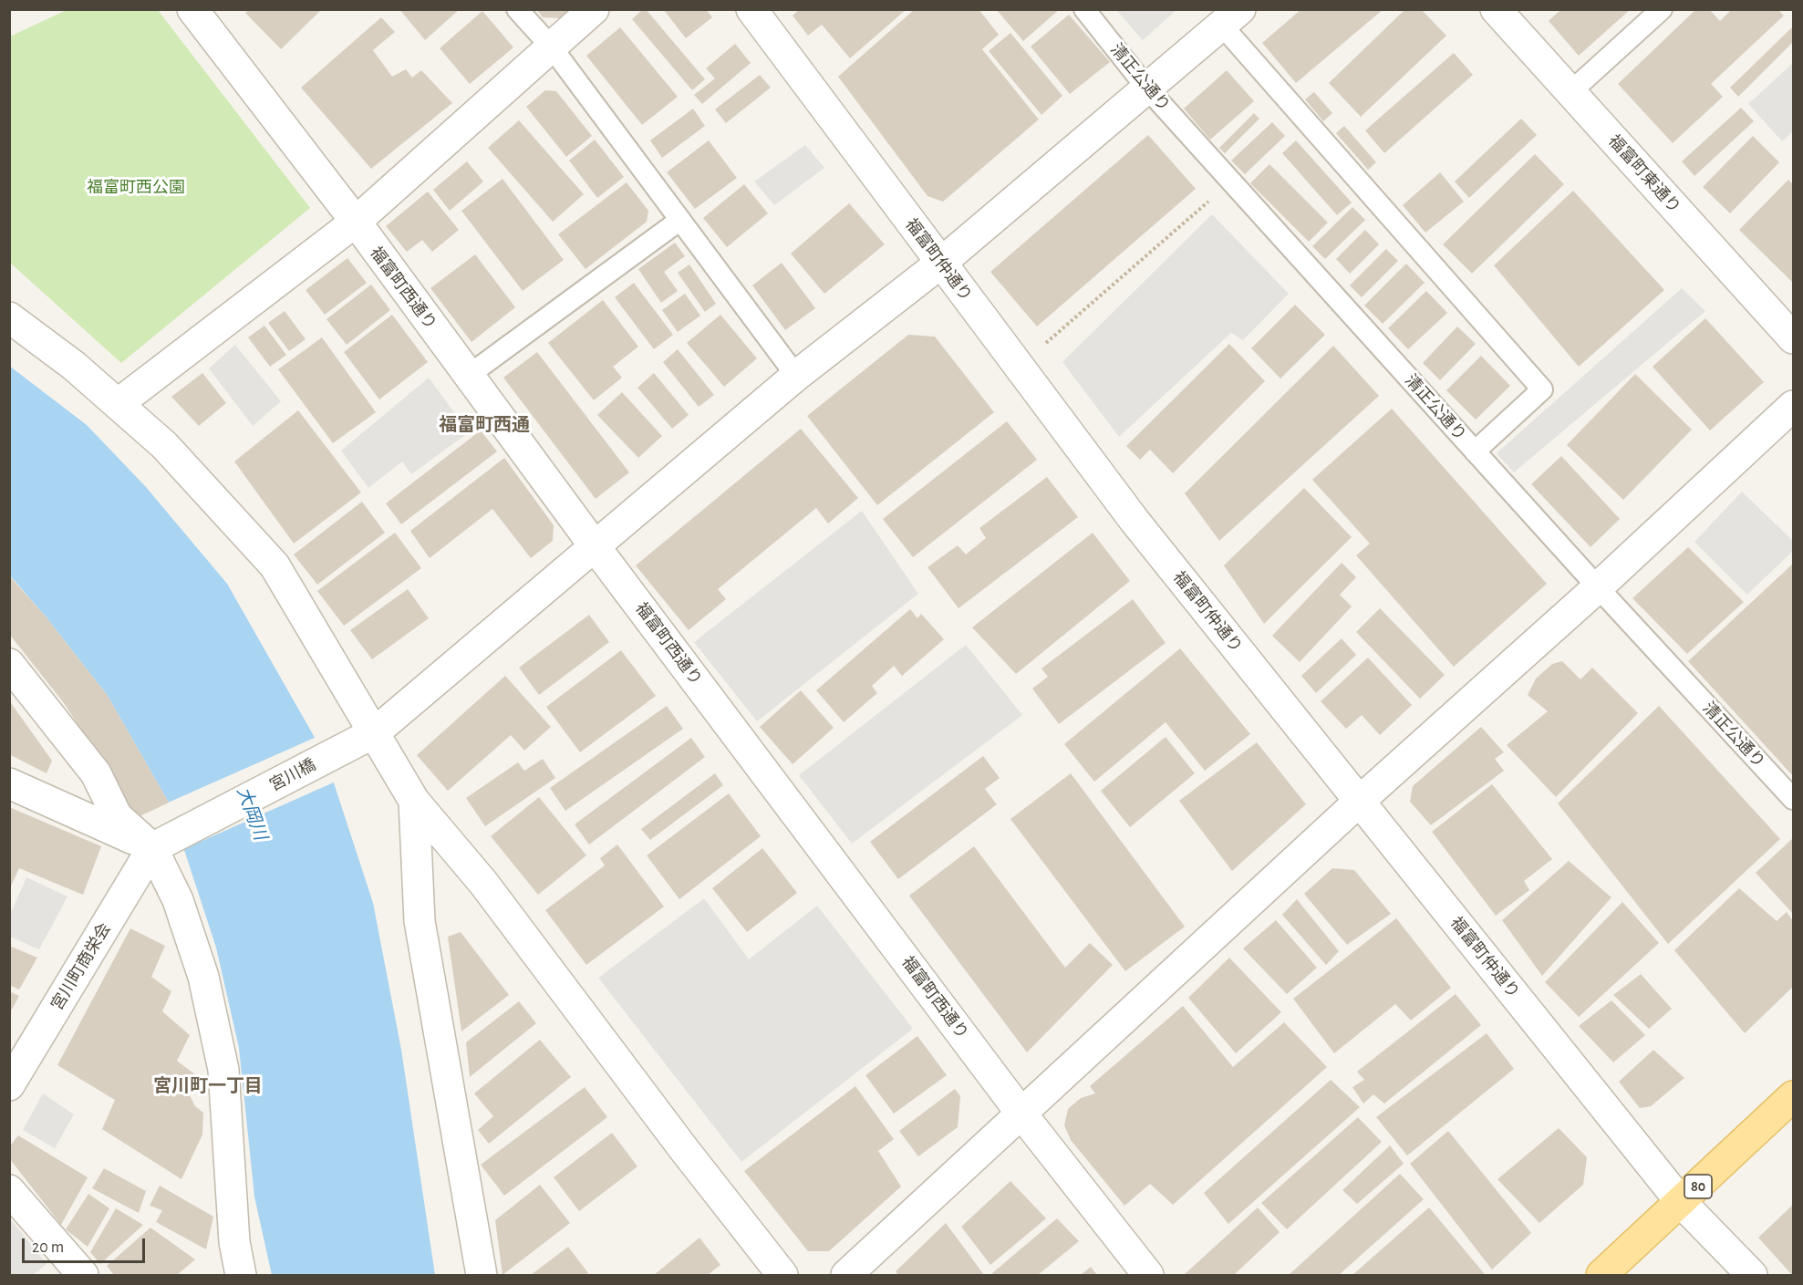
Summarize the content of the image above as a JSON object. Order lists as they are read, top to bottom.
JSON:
{
  "streets": {
    "main road": ["80"],
    "street": [
      "福富町東通り",
      "福富町仲通り",
      "福富町西通り",
      "宮川橋",
      "宮川町商栄会"
    ],
    "lane": ["清正公通り"]
  },
  "crossings": [
    ["清正公通り", "宮川橋"],
    ["福富町仲通り", "宮川橋"],
    ["福富町仲通り", "80"],
    ["福富町西通り", "宮川橋"],
    ["宮川橋", "宮川町商栄会"]
  ],
  "districts": ["福富町西通", "宮川町一丁目"],
  "water": ["大岡川"],
  "parks": ["福富町西公園"],
  "scale_bar": "20 m"
}
